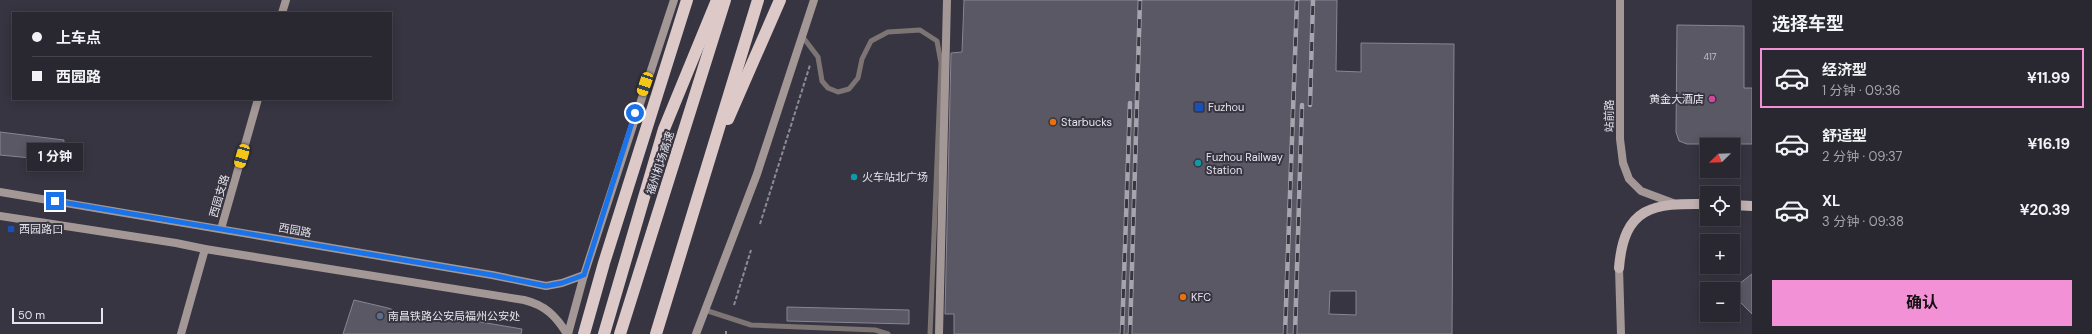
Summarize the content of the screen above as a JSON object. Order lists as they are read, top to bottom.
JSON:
{
  "streets": {
    "highway": ["福州机场高速"],
    "main road": ["站前路", "西园支路", "西园路"]
  },
  "crossings": [
    ["西园支路", "西园路"]
  ],
  "places": {
    "other": [
      "黄金大酒店",
      "Starbucks",
      "Fuzhou Railway Station",
      "火车站北广场",
      "KFC",
      "南昌铁路公安局福州公安处"
    ],
    "transit": ["Fuzhou", "西园路口"]
  },
  "house_numbers": ["417"],
  "scale_bar": "50 m",
  "north": "bottom left",
  "page": {
    "heading": "选择车型",
    "banner": ["上车点", "西园路"],
    "list": [
      {
        "name": "经济型",
        "note": "1 分钟 · 09:36",
        "value": "¥11.99"
      },
      {
        "name": "舒适型",
        "note": "2 分钟 · 09:37",
        "value": "¥16.19"
      },
      {
        "name": "XL",
        "note": "3 分钟 · 09:38",
        "value": "¥20.39"
      }
    ],
    "map_buttons": ["+", "−"],
    "bubble": "1 分钟",
    "buttons": "确认",
    "scale": "50 m"
  }
}
